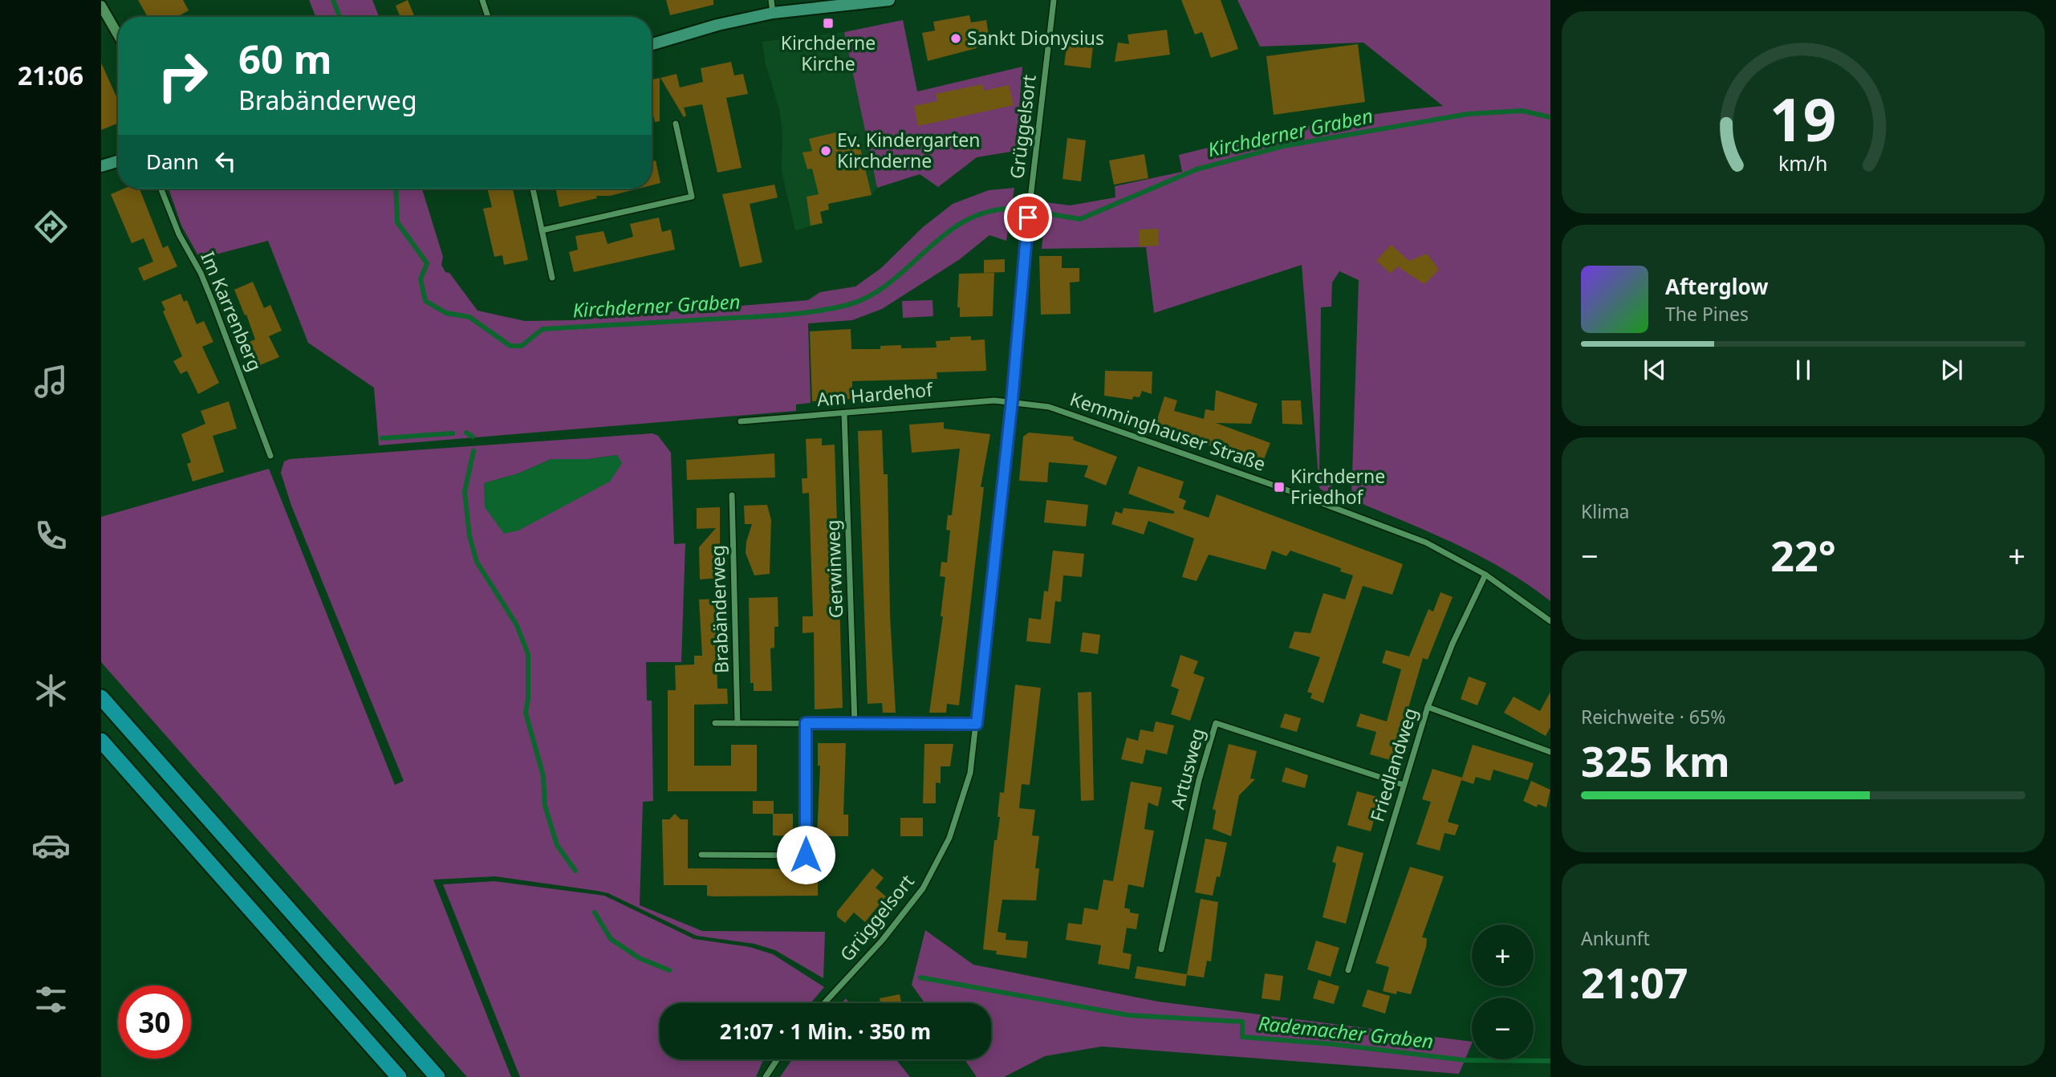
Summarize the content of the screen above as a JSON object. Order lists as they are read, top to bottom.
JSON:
{
  "streets": {
    "street": [
      "Grüggelsort",
      "Im Karrenberg",
      "Am Hardehof",
      "Kemminghauser Straße",
      "Gerwinweg",
      "Brabänderweg",
      "Friedlandweg",
      "Artusweg"
    ]
  },
  "crossings": [
    ["Grüggelsort", "Am Hardehof"],
    ["Grüggelsort", "Kemminghauser Straße"],
    ["Am Hardehof", "Kemminghauser Straße"],
    ["Am Hardehof", "Gerwinweg"],
    ["Kemminghauser Straße", "Friedlandweg"],
    ["Friedlandweg", "Artusweg"]
  ],
  "water": ["Kirchderner Graben", "Rademacher Graben"],
  "places": {
    "transit": ["Kirchderne Kirche", "Kirchderne Friedhof"],
    "other": ["Sankt Dionysius", "Ev. Kindergarten Kirchderne"]
  },
  "page": {
    "tabs": "21:06",
    "turn": ["60 m", "Brabänderweg"],
    "then": "Dann",
    "song": ["Afterglow", "The Pines"],
    "tile": [
      "Klima",
      ["Reichweite · 65%", "325 km"],
      ["Ankunft", "21:07"]
    ],
    "heat": ["−", "22°", "+"],
    "map_buttons": ["+", "−"],
    "limit": "30",
    "trip": "21:07 · 1 Min. · 350 m",
    "gauge": ["19", "km/h"]
  }
}
